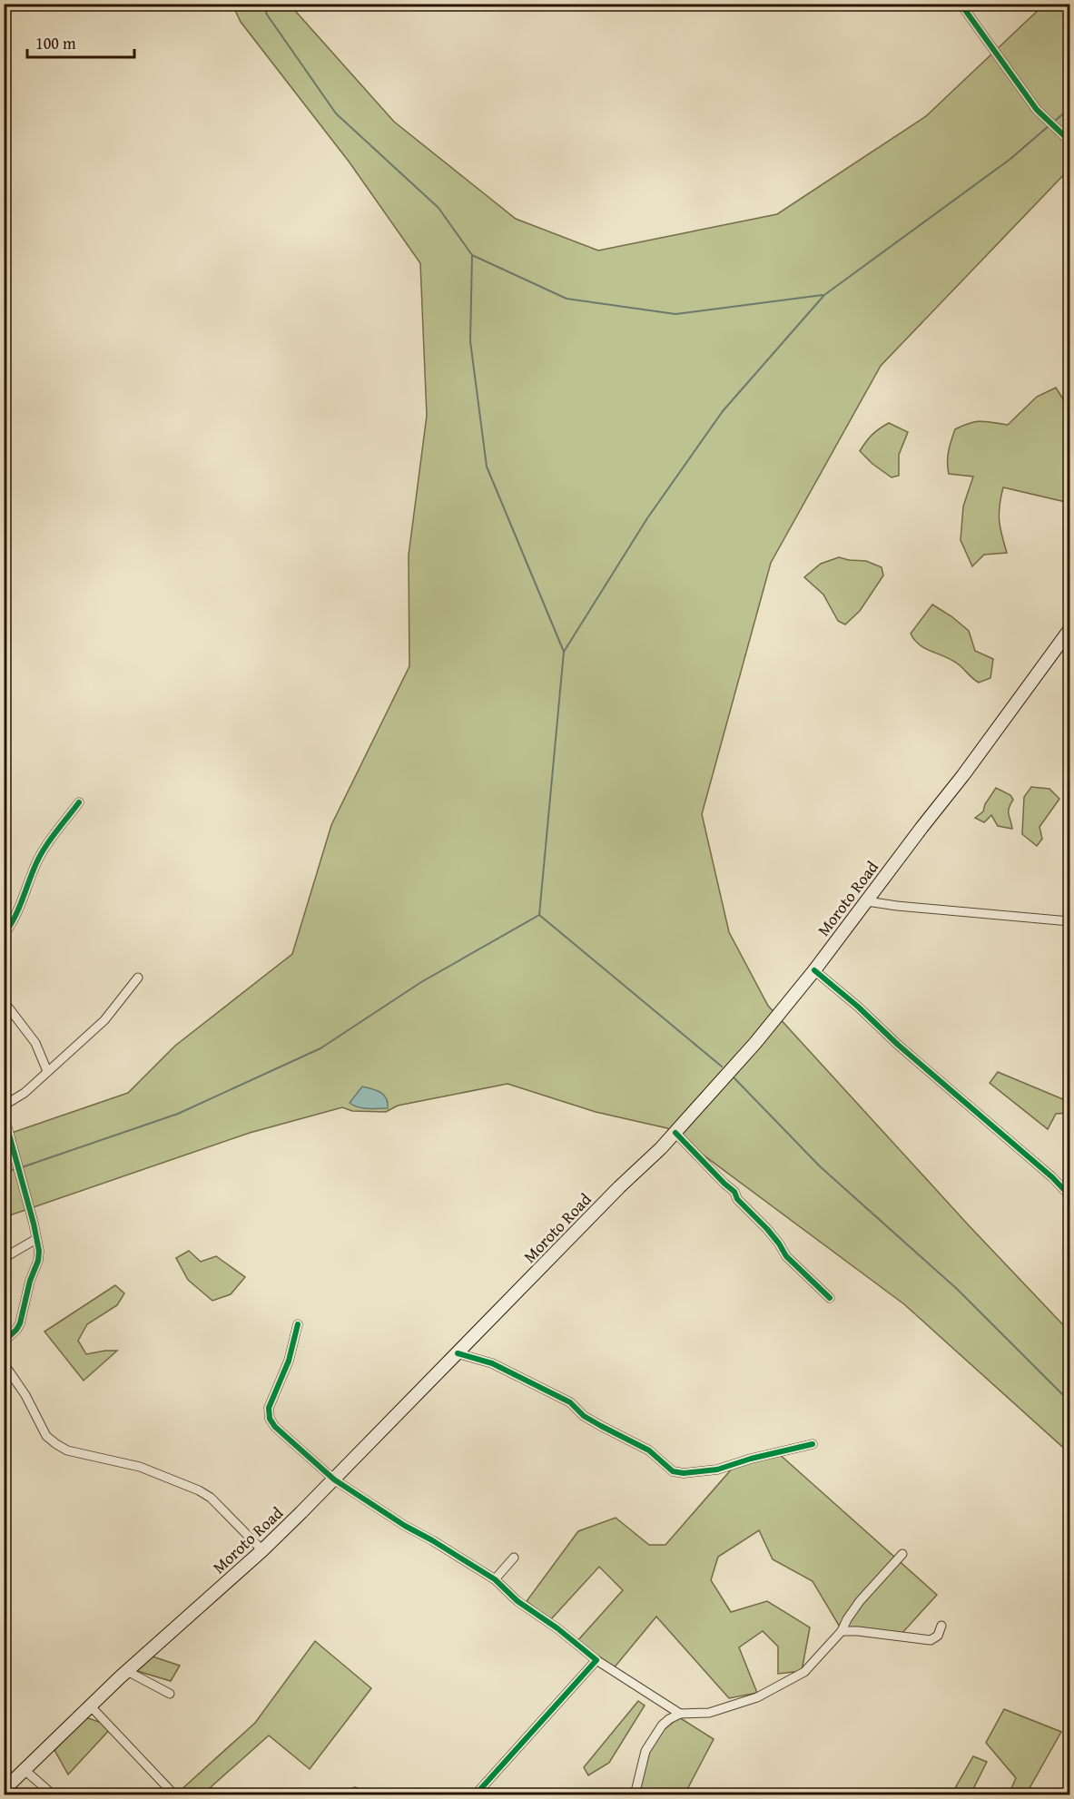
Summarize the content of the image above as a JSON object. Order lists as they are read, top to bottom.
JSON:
{
  "streets": {
    "main road": ["Moroto Road"]
  },
  "scale_bar": "100 m"
}
